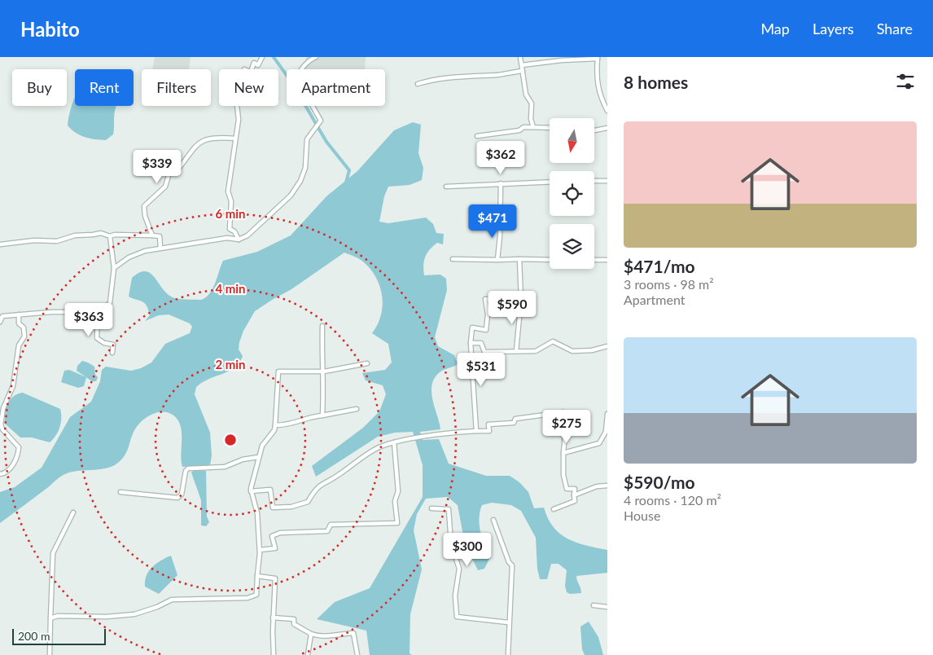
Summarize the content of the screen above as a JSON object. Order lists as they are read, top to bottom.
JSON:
{
  "scale_bar": "200 m",
  "north": "bottom",
  "page": {
    "header": "Habito",
    "nav": ["Map", "Layers", "Share"],
    "heading": "8 homes",
    "chip": [
      "Buy",
      "Rent",
      "Filters",
      "New",
      "Apartment"
    ],
    "list": [
      {
        "name": "$471/mo",
        "note": "3 rooms · 98 m² · Apartment"
      },
      {
        "name": "$590/mo",
        "note": "4 rooms · 120 m² · House"
      }
    ],
    "price": [
      "$362",
      "$339",
      "$471",
      "$590",
      "$363",
      "$531",
      "$275",
      "$300"
    ],
    "scale": "200 m"
  },
  "rings": ["6 min", "4 min", "2 min"]
}
